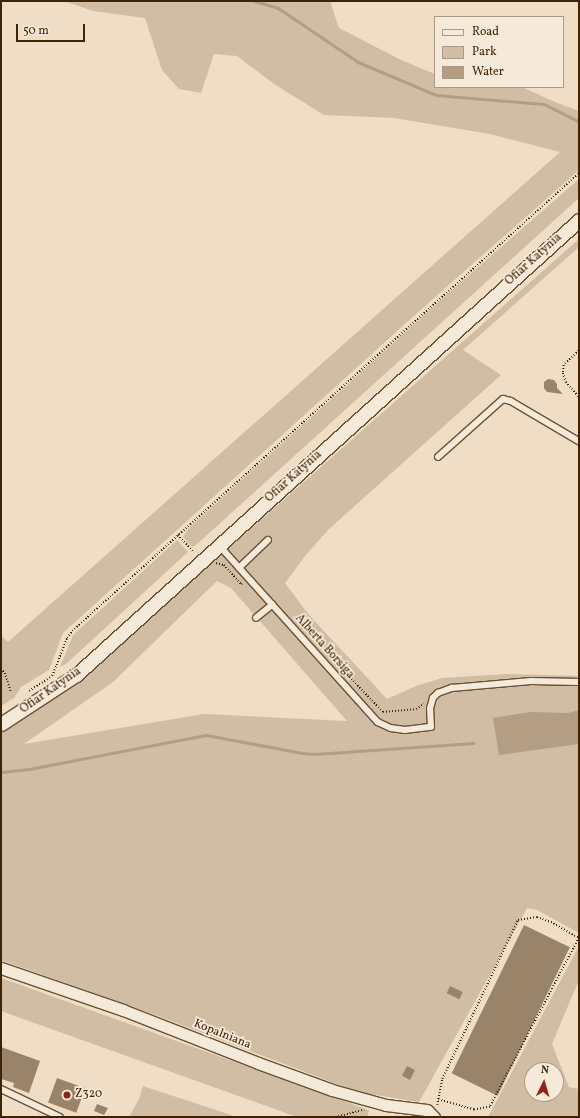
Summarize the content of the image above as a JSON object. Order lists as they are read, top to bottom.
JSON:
{
  "streets": {
    "street": ["Ofiar Katynia", "Kopalniana"],
    "lane": ["Alberta Borsiga"]
  },
  "crossings": [
    ["Ofiar Katynia", "Alberta Borsiga"]
  ],
  "places": ["Z320"],
  "legend": ["Road", "Park", "Water"],
  "scale_bar": "50 m",
  "north": "top"
}
